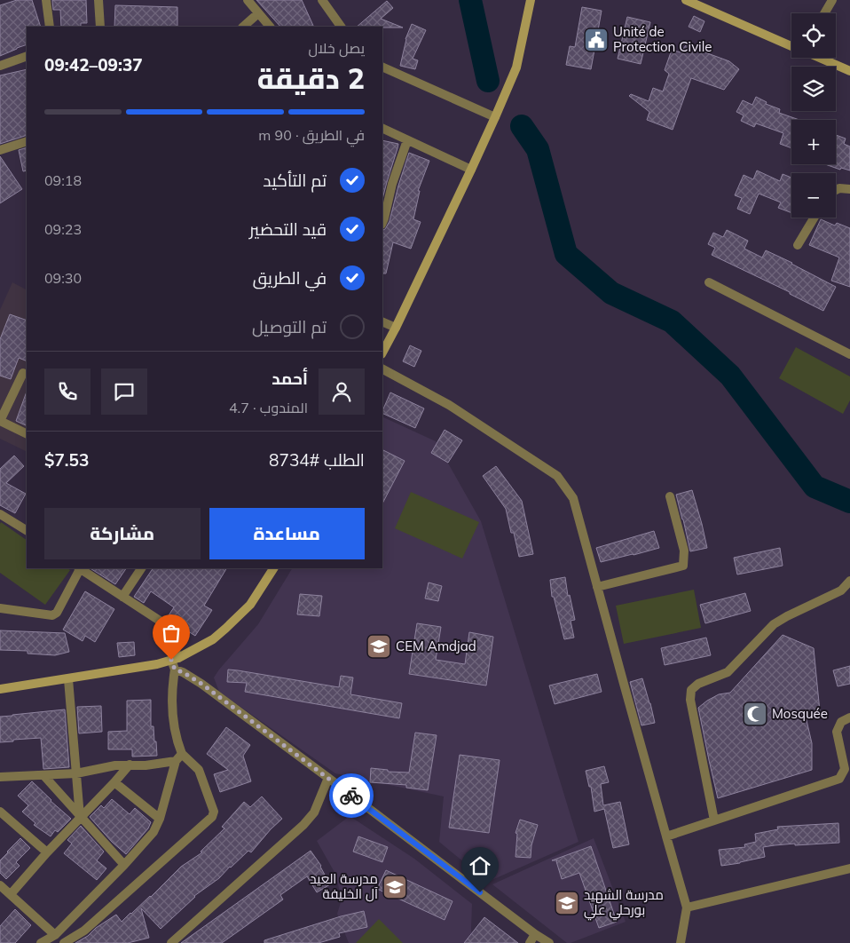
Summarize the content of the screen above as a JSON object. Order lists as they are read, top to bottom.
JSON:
{
  "places": {
    "public building": ["Unité de Protection Civile"],
    "school or university": ["CEM Amdjad", "مدرسة العيد آل الخليفة", "مدرسة الشهيد بورحلي علي"],
    "mosque": ["Mosquée"]
  },
  "page": {
    "map_buttons": ["+", "−"],
    "heading": ["2 دقيقة", "يصل خلال", "09:37–09:42"],
    "panel": [
      "أحمد",
      "المندوب · 4.7",
      "الطلب #8734",
      "$7.53"
    ],
    "bar": "في الطريق · 90 m",
    "list": [
      ["تم التأكيد", "09:18"],
      ["قيد التحضير", "09:23"],
      ["في الطريق", "09:30"],
      "تم التوصيل"
    ],
    "buttons": ["مساعدة", "مشاركة"]
  }
}
